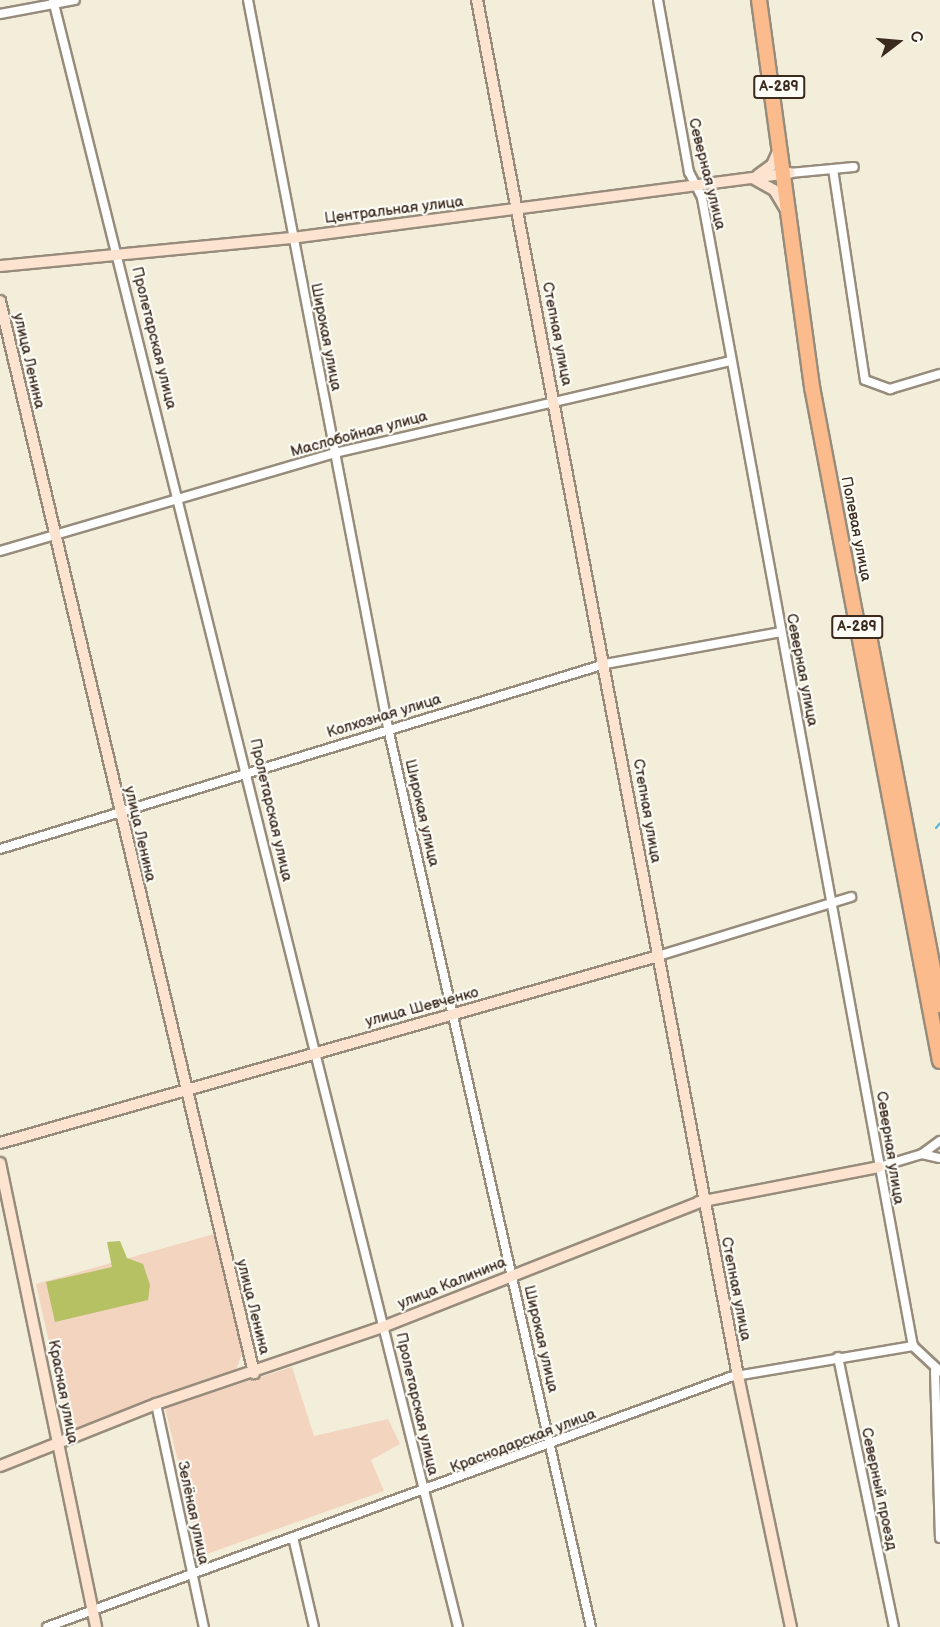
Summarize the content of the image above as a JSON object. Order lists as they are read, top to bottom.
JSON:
{
  "streets": {
    "highway": ["А-289", "Полевая улица"],
    "street": [
      "Северная улица",
      "Центральная улица",
      "Степная улица",
      "Широкая улица",
      "Пролетарская улица",
      "улица Ленина",
      "Маслобойная улица",
      "Колхозная улица",
      "улица Шевченко",
      "улица Калинина",
      "Красная улица",
      "Краснодарская улица",
      "Северный проезд",
      "Зелёная улица"
    ]
  },
  "crossings": [
    ["А-289", "Центральная улица"],
    ["А-289", "Полевая улица"],
    ["Северная улица", "Центральная улица"],
    ["Северная улица", "Маслобойная улица"],
    ["Северная улица", "Колхозная улица"],
    ["Северная улица", "улица Шевченко"],
    ["Северная улица", "улица Калинина"],
    ["Северная улица", "Краснодарская улица"],
    ["Центральная улица", "Степная улица"],
    ["Центральная улица", "Широкая улица"],
    ["Центральная улица", "Пролетарская улица"],
    ["Центральная улица", "Полевая улица"],
    ["Степная улица", "Маслобойная улица"],
    ["Степная улица", "Колхозная улица"],
    ["Степная улица", "улица Шевченко"],
    ["Степная улица", "улица Калинина"],
    ["Степная улица", "Краснодарская улица"],
    ["Широкая улица", "Маслобойная улица"],
    ["Широкая улица", "Колхозная улица"],
    ["Широкая улица", "улица Шевченко"],
    ["Широкая улица", "улица Калинина"],
    ["Широкая улица", "Краснодарская улица"],
    ["Пролетарская улица", "Маслобойная улица"],
    ["Пролетарская улица", "Колхозная улица"],
    ["Пролетарская улица", "улица Шевченко"],
    ["Пролетарская улица", "улица Калинина"],
    ["Пролетарская улица", "Краснодарская улица"],
    ["улица Ленина", "Маслобойная улица"],
    ["улица Ленина", "Колхозная улица"],
    ["улица Ленина", "улица Шевченко"],
    ["улица Ленина", "улица Калинина"],
    ["улица Калинина", "Красная улица"],
    ["улица Калинина", "Зелёная улица"],
    ["Красная улица", "Краснодарская улица"],
    ["Краснодарская улица", "Северный проезд"],
    ["Краснодарская улица", "Зелёная улица"]
  ],
  "north": "right"
}
